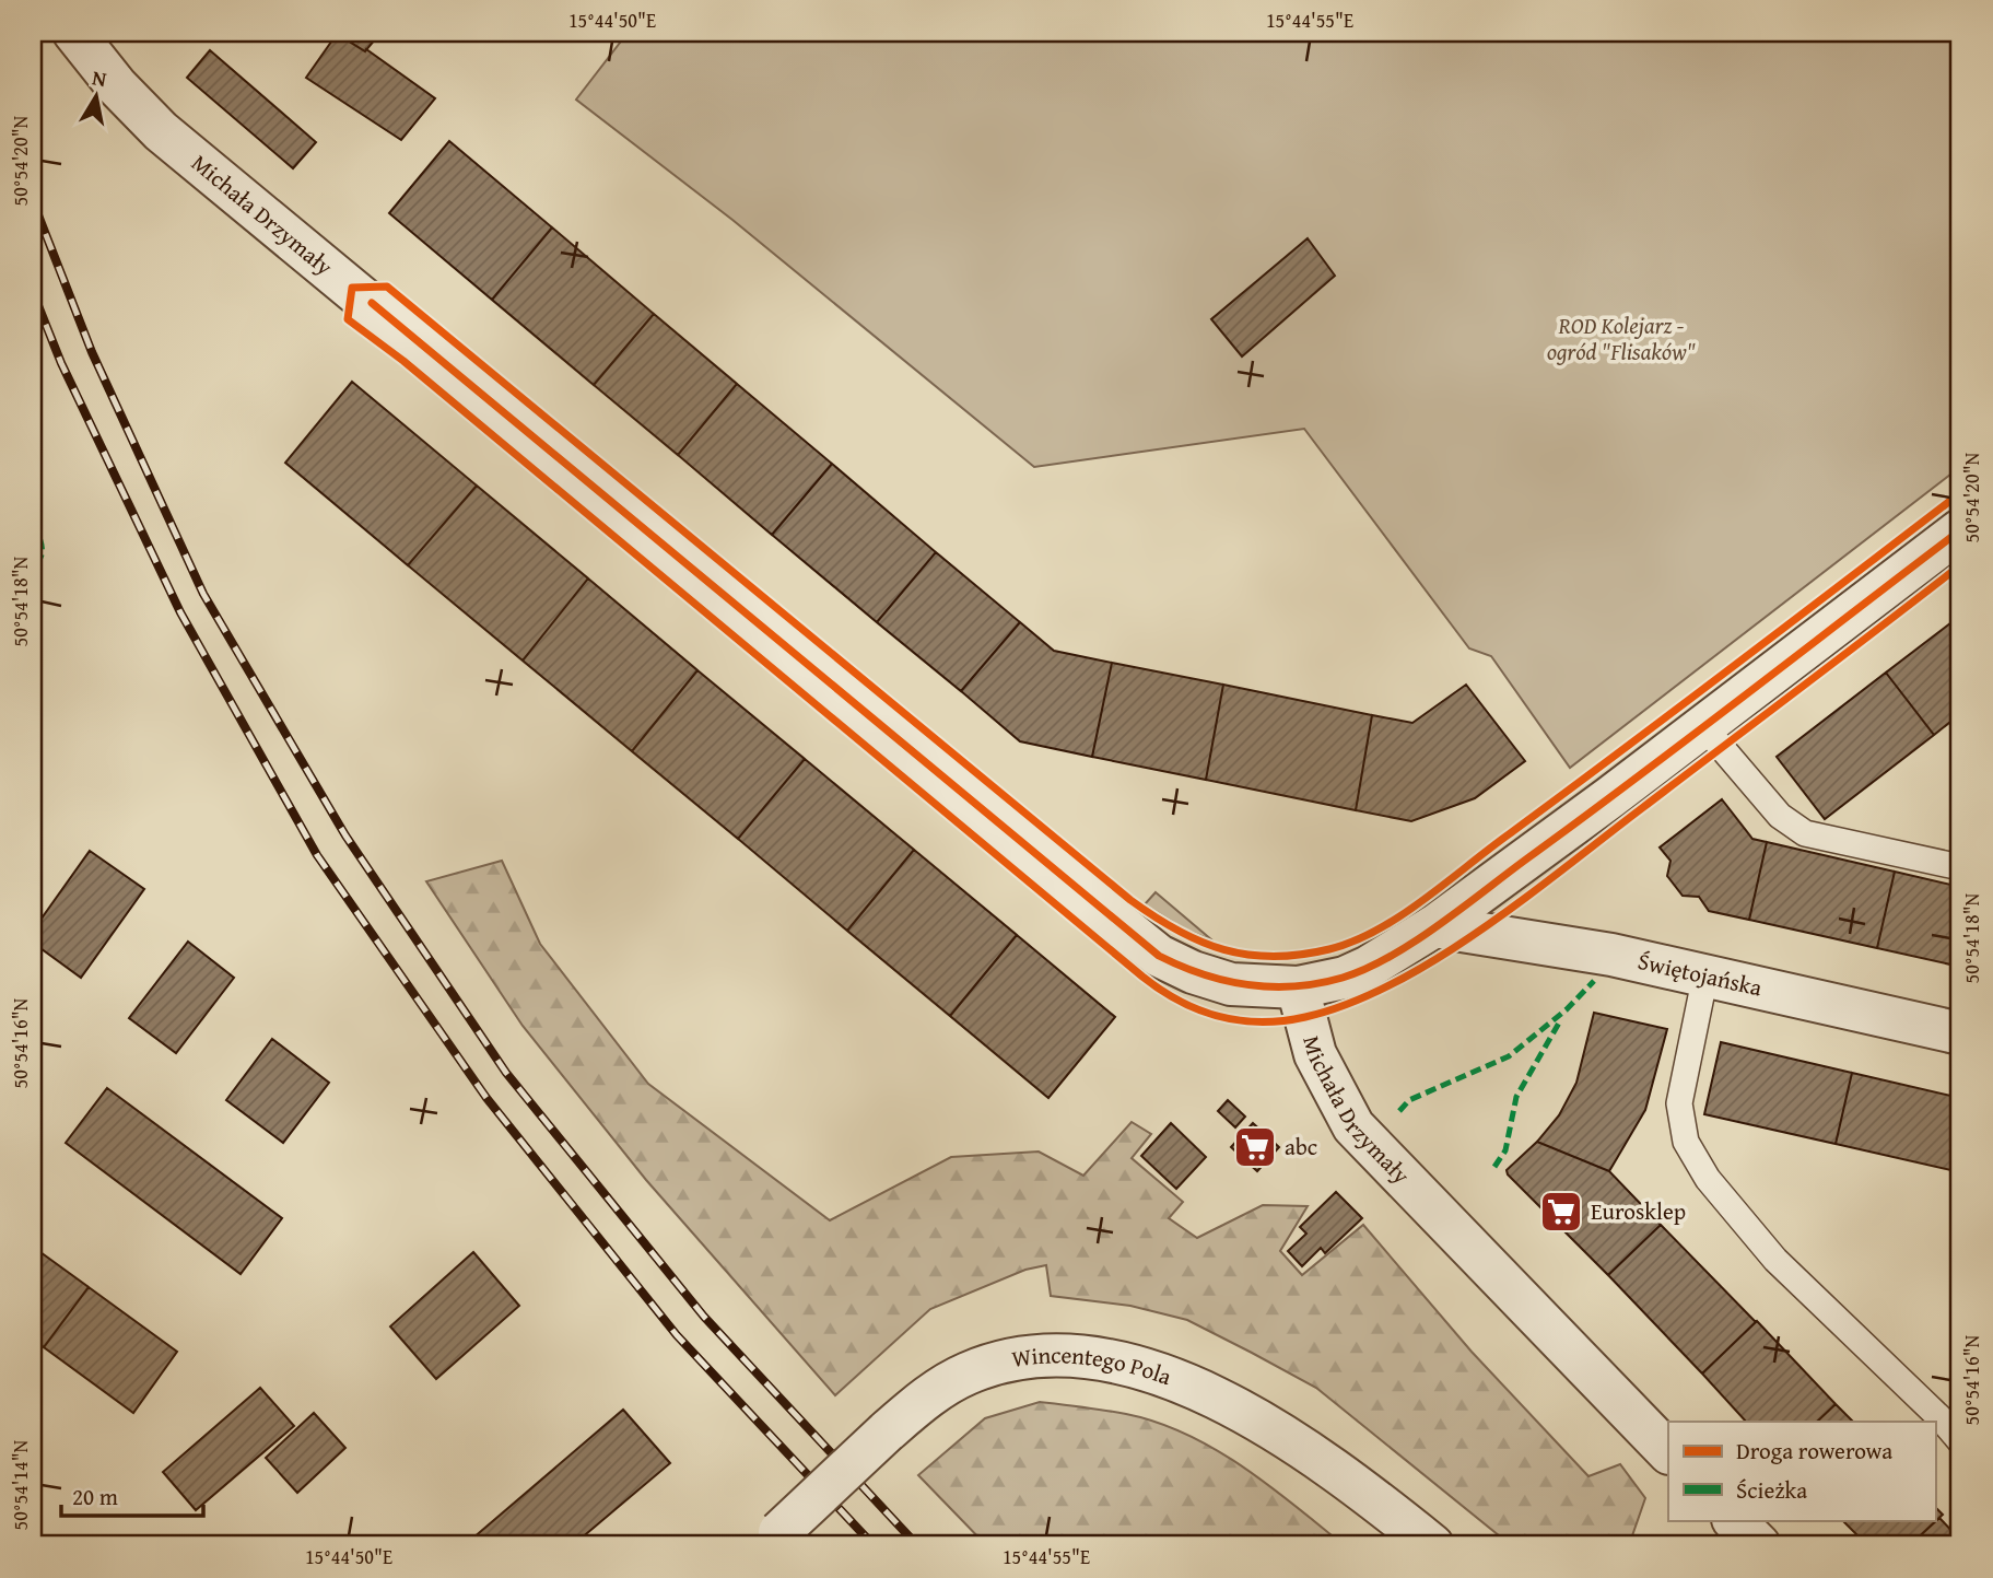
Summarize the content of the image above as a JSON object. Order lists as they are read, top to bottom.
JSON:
{
  "streets": {
    "street": ["Michała Drzymały", "Świętojańska", "Wincentego Pola"]
  },
  "parks": ["ROD Kolejarz - ogród \"Flisaków\""],
  "places": {
    "supermarket": ["abc", "Eurosklep"]
  },
  "legend": ["Droga rowerowa", "Ścieżka"],
  "scale_bar": "20 m",
  "north": "top",
  "coordinates": [
    "15°44'50\"E",
    "15°44'55\"E",
    "50°54'20\"N",
    "50°54'18\"N",
    "50°54'16\"N",
    "50°54'14\"N"
  ]
}
